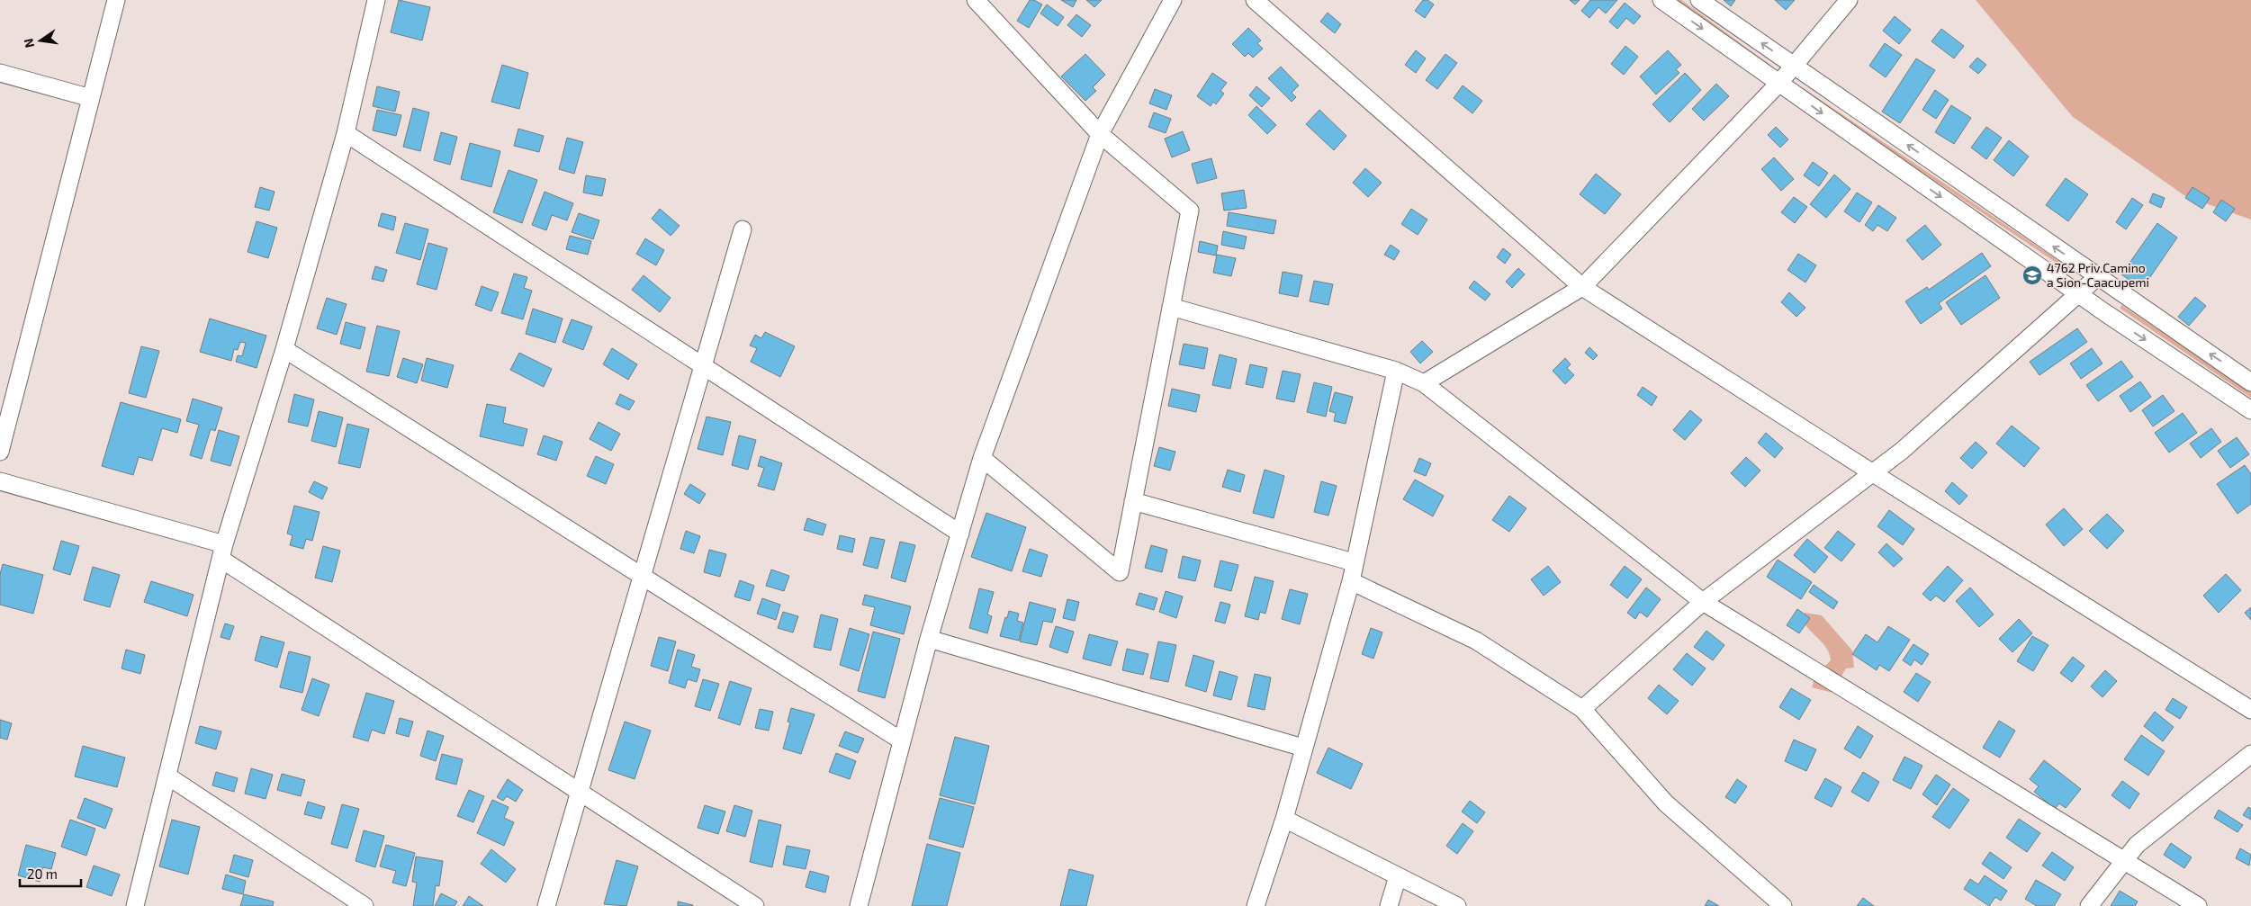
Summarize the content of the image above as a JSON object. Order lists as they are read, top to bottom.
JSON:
{
  "places": {
    "school or university": ["4762 Priv.Camino a Sion-Caacupemi"]
  },
  "scale_bar": "20 m",
  "north": "left"
}
